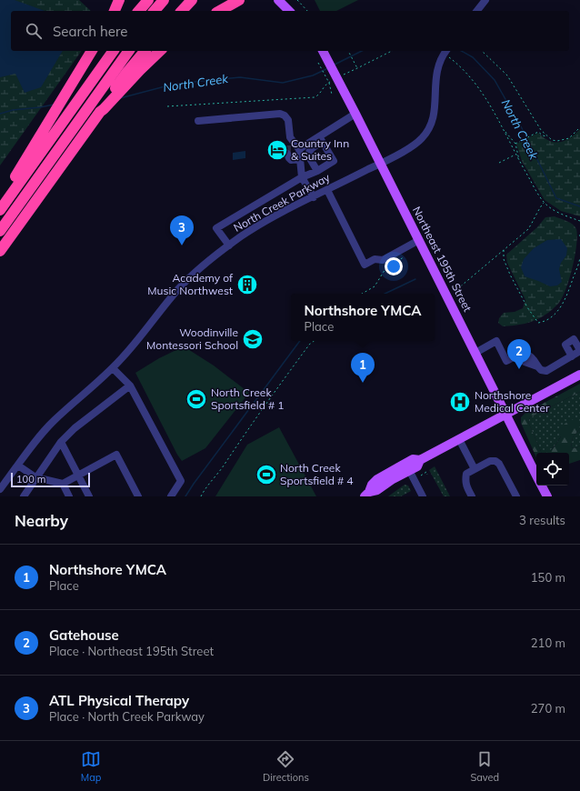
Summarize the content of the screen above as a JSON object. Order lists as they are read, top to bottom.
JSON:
{
  "streets": {
    "main road": ["Northeast 195th Street"],
    "street": ["North Creek Parkway"]
  },
  "crossings": [
    ["North Creek Parkway", "Northeast 195th Street"]
  ],
  "water": ["North Creek"],
  "places": {
    "hotel": ["Country Inn & Suites"],
    "building": ["Academy of Music Northwest"],
    "school or university": ["Woodinville Montessori School"],
    "sports": ["North Creek Sportsfield # 1", "North Creek Sportsfield # 4"],
    "hospital": ["Northshore Medical Center"]
  },
  "scale_bar": "100 m",
  "page": {
    "search": "Search here",
    "pins": ["3", "2", "1"],
    "popup": ["Northshore YMCA", "Place"],
    "scale": "100 m",
    "heading": ["Nearby", "3 results"],
    "list": [
      {
        "mark": "1",
        "name": "Northshore YMCA",
        "note": "Place",
        "value": "150 m"
      },
      {
        "mark": "2",
        "name": "Gatehouse",
        "note": "Place · Northeast 195th Street",
        "value": "210 m"
      },
      {
        "mark": "3",
        "name": "ATL Physical Therapy",
        "note": "Place · North Creek Parkway",
        "value": "270 m"
      }
    ],
    "nav": ["Map", "Directions", "Saved"]
  }
}
